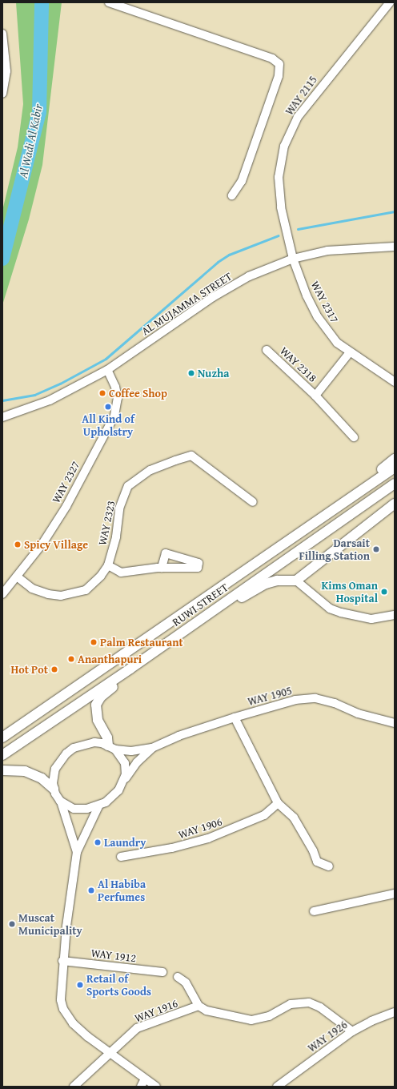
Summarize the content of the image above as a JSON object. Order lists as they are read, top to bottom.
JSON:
{
  "streets": {
    "main road": ["RUWI STREET"],
    "street": [
      "WAY 2115",
      "WAY 2317",
      "AL MUJAMMA STREET",
      "WAY 2318",
      "WAY 2327",
      "WAY 2323",
      "WAY 1905",
      "WAY 1906",
      "WAY 1912",
      "WAY 1916",
      "WAY 1926"
    ]
  },
  "crossings": [
    ["WAY 2115", "WAY 2317"],
    ["WAY 2115", "AL MUJAMMA STREET"],
    ["WAY 2317", "AL MUJAMMA STREET"],
    ["WAY 2317", "WAY 2318"],
    ["AL MUJAMMA STREET", "WAY 2327"],
    ["WAY 2327", "WAY 2323"]
  ],
  "water": ["Al Wadi Al Kabir"],
  "places": [
    "Nuzha",
    "Coffee Shop",
    "All Kind of Upholstry",
    "Spicy Village",
    "Darsait Filling Station",
    "Kims Oman Hospital",
    "Palm Restaurant",
    "Ananthapuri",
    "Hot Pot",
    "Laundry",
    "Al Habiba Perfumes",
    "Muscat Municipality",
    "Retail of Sports Goods"
  ]
}
